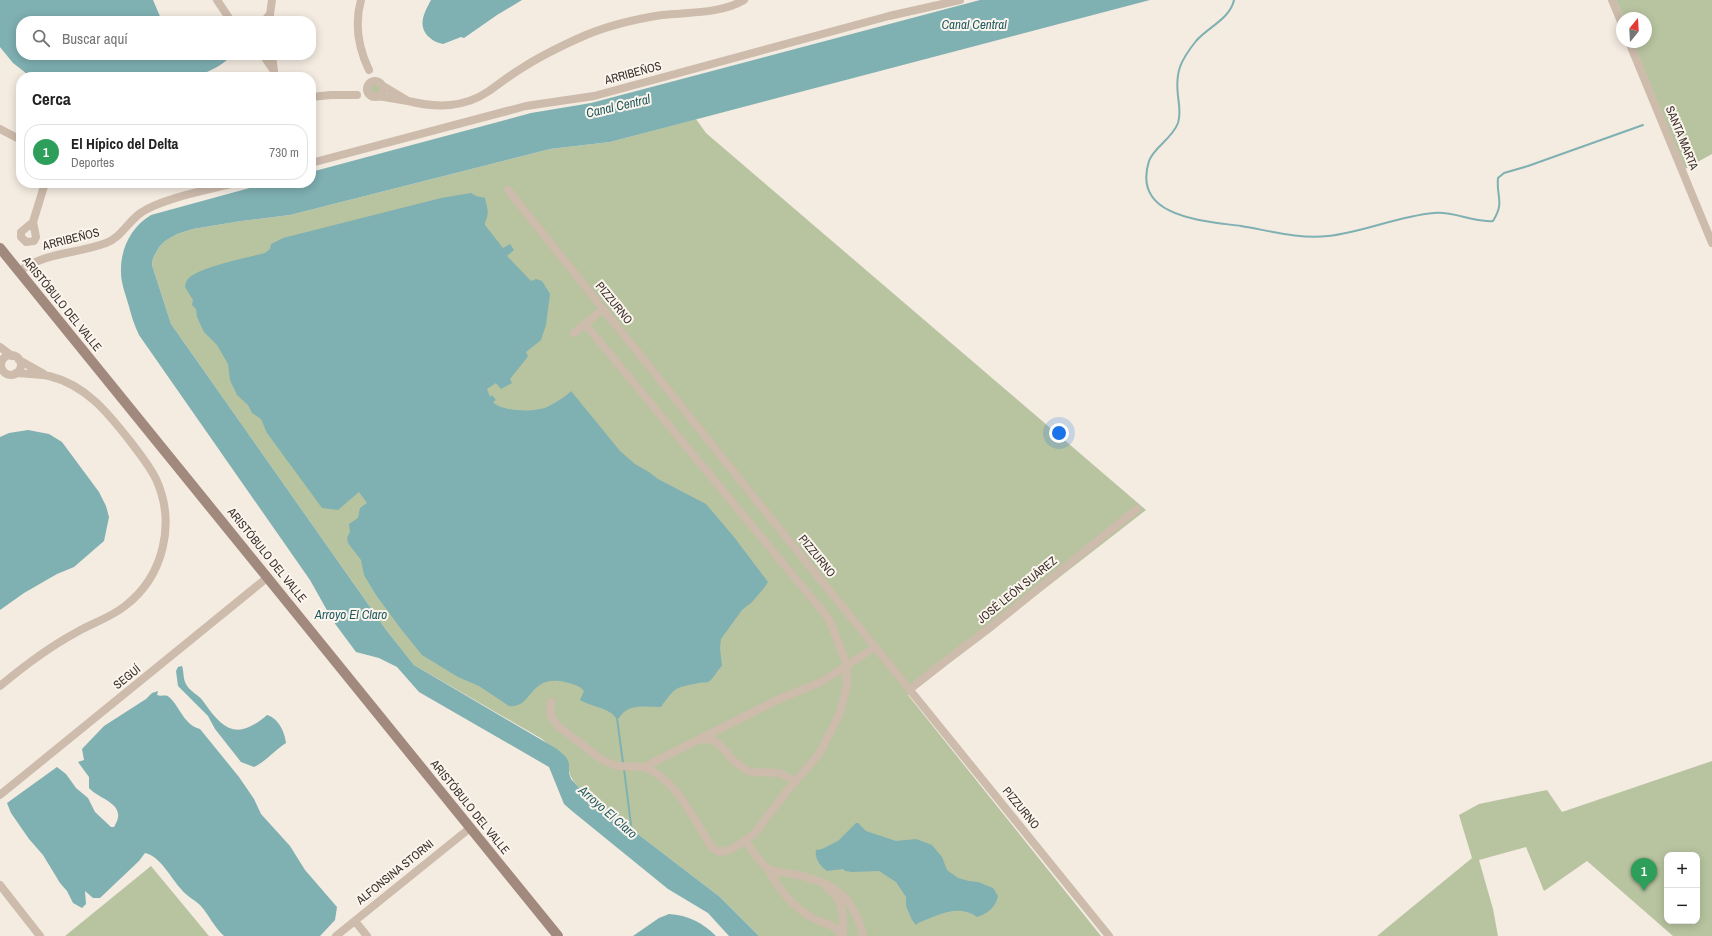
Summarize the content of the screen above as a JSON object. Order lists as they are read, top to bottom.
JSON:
{
  "streets": {
    "street": [
      "ARRIBEÑOS",
      "SANTA MARTA",
      "PIZZURNO",
      "ARISTÓBULO DEL VALLE",
      "JOSÉ LEÓN SUÁREZ",
      "SEGUÍ",
      "ALFONSINA STORNI"
    ]
  },
  "crossings": [
    ["ARRIBEÑOS", "ARISTÓBULO DEL VALLE"],
    ["PIZZURNO", "JOSÉ LEÓN SUÁREZ"],
    ["ARISTÓBULO DEL VALLE", "SEGUÍ"],
    ["ARISTÓBULO DEL VALLE", "ALFONSINA STORNI"]
  ],
  "water": ["Canal Central", "Arroyo El Claro"],
  "north": "top",
  "page": {
    "search": "Buscar aquí",
    "heading": "Cerca",
    "list": [
      {
        "mark": "1",
        "name": "El Hípico del Delta",
        "note": "Deportes",
        "value": "730 m"
      }
    ],
    "map_buttons": ["+", "−"],
    "pins": "1"
  }
}
